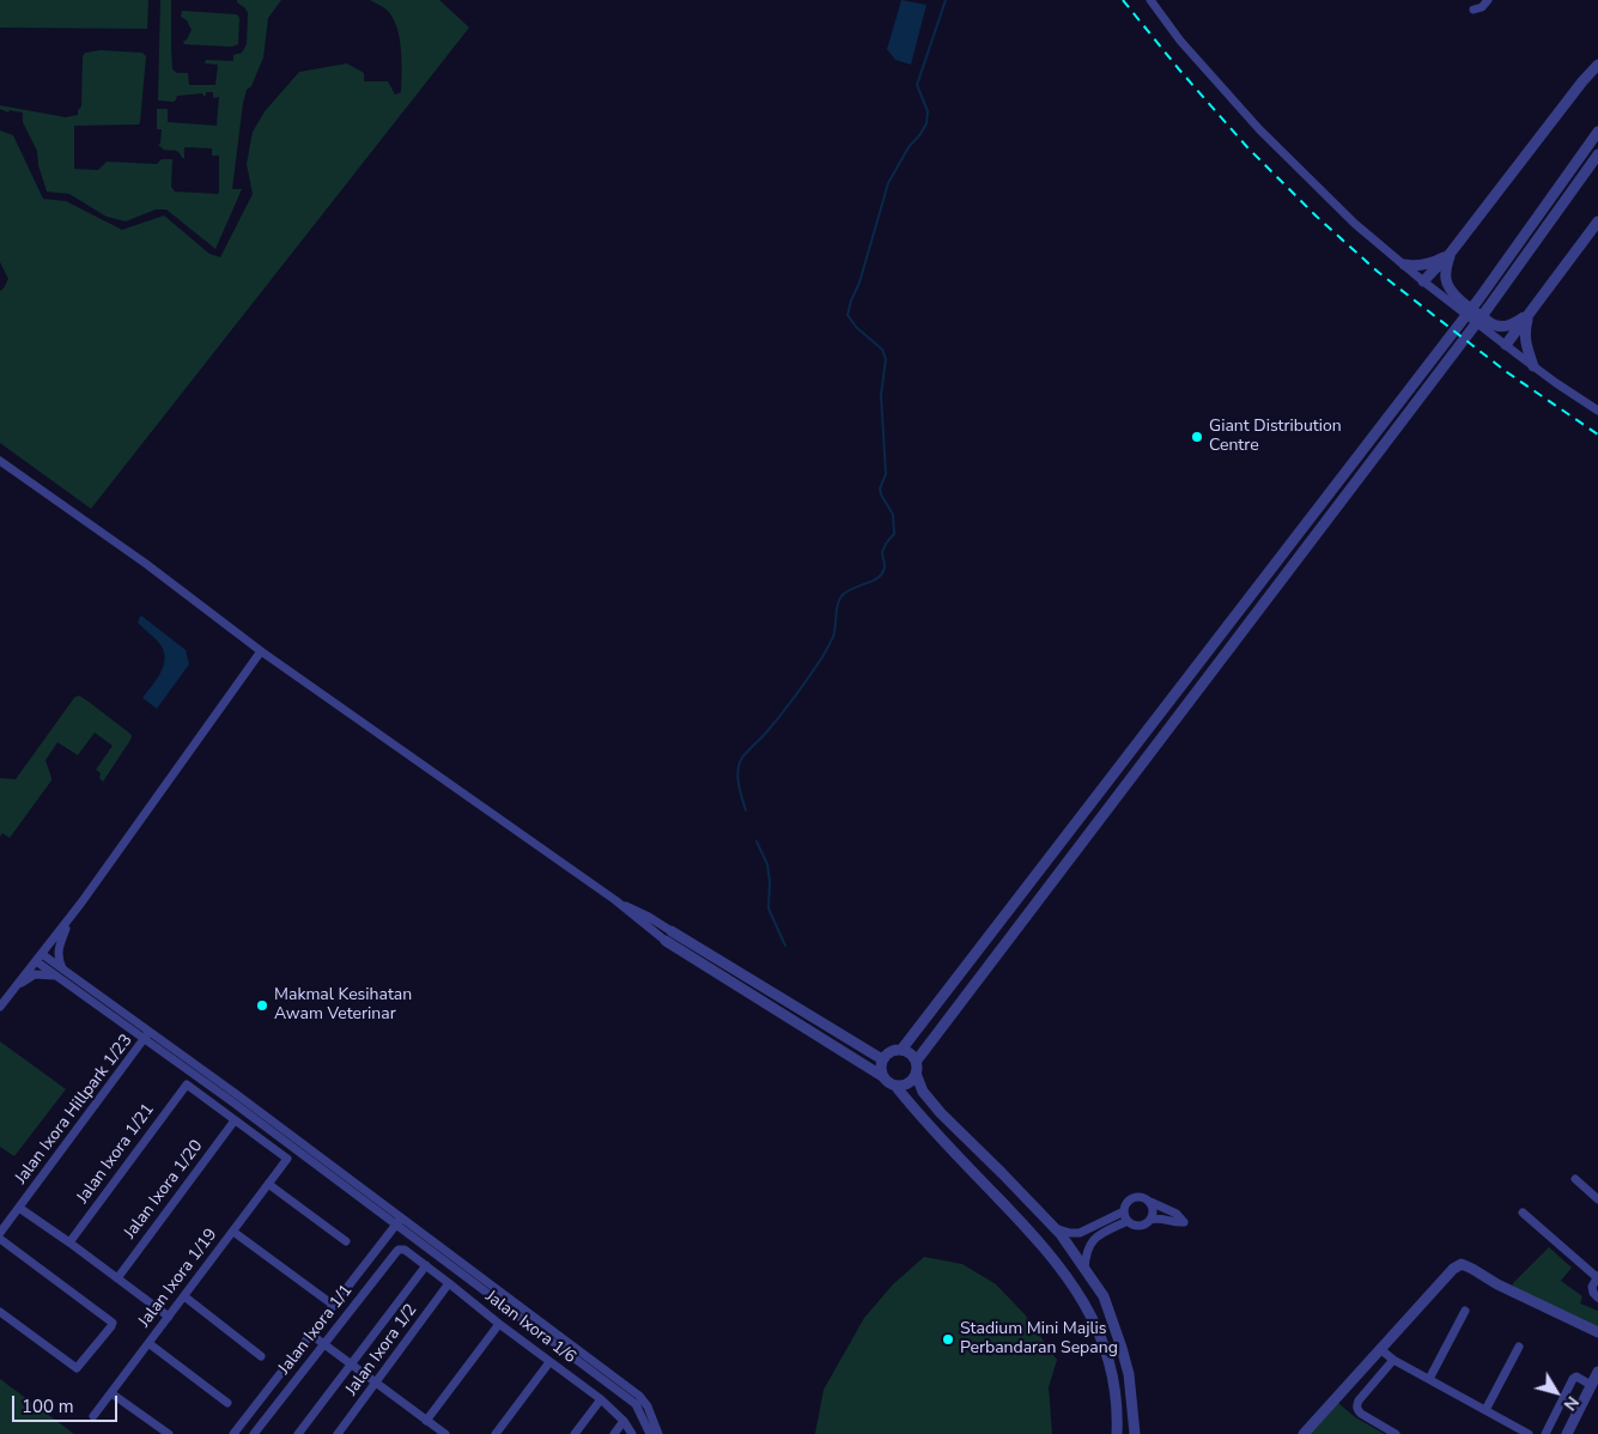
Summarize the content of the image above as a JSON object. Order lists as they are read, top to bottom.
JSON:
{
  "streets": {
    "street": [
      "Jalan Ixora Hillpark 1/23",
      "Jalan Ixora 1/21",
      "Jalan Ixora 1/20",
      "Jalan Ixora 1/19",
      "Jalan Ixora 1/6",
      "Jalan Ixora 1/1",
      "Jalan Ixora 1/2"
    ]
  },
  "crossings": [
    ["Jalan Ixora 1/21", "Jalan Ixora 1/20"],
    ["Jalan Ixora 1/21", "Jalan Ixora 1/19"],
    ["Jalan Ixora 1/20", "Jalan Ixora 1/19"],
    ["Jalan Ixora 1/6", "Jalan Ixora 1/1"],
    ["Jalan Ixora 1/6", "Jalan Ixora 1/2"]
  ],
  "places": ["Giant Distribution Centre", "Makmal Kesihatan Awam Veterinar", "Stadium Mini Majlis Perbandaran Sepang"],
  "scale_bar": "100 m",
  "north": "bottom right"
}
